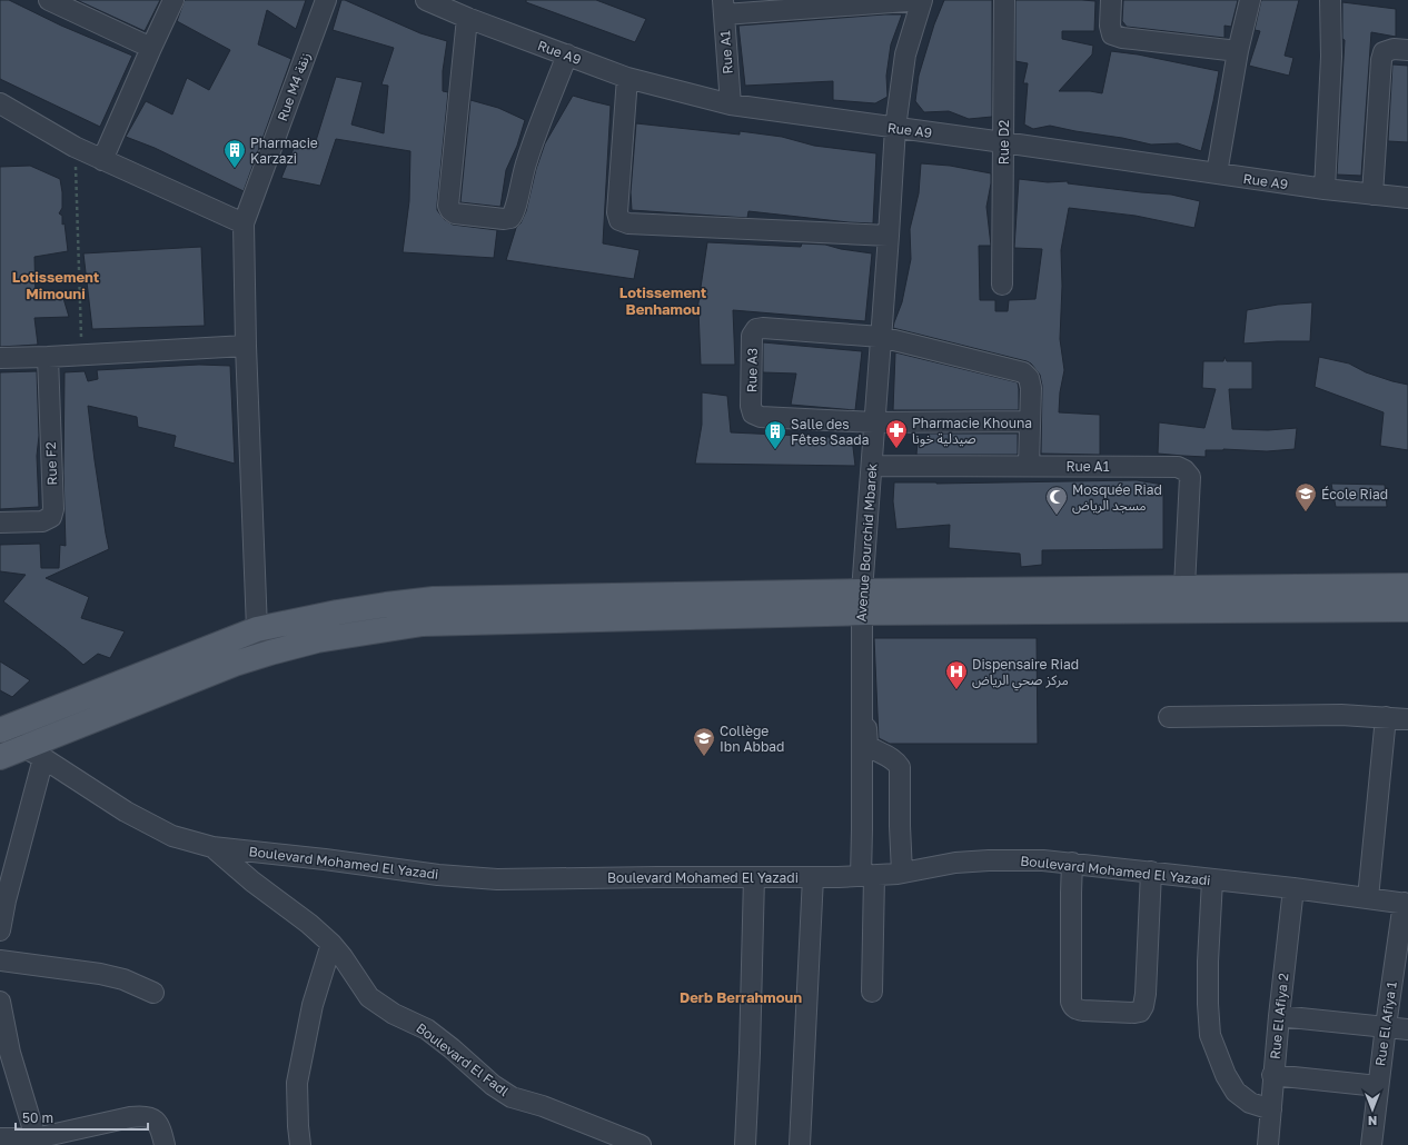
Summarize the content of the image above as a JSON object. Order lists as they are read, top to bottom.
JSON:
{
  "streets": {
    "street": [
      "Rue A9",
      "Rue A1",
      "Rue M4 زنقة",
      "Rue D2",
      "Rue A3",
      "Rue F2",
      "Avenue Bourchid Mbarek",
      "Boulevard Mohamed El Yazadi",
      "Rue El Afiya 2",
      "Rue El Afiya 1",
      "Boulevard El Fadl"
    ]
  },
  "crossings": [
    ["Rue A9", "Rue A1"],
    ["Rue A9", "Rue D2"],
    ["Rue A9", "Avenue Bourchid Mbarek"],
    ["Rue A1", "Avenue Bourchid Mbarek"],
    ["Rue A3", "Avenue Bourchid Mbarek"],
    ["Avenue Bourchid Mbarek", "Boulevard Mohamed El Yazadi"],
    ["Boulevard Mohamed El Yazadi", "Rue El Afiya 2"],
    ["Boulevard Mohamed El Yazadi", "Rue El Afiya 1"],
    ["Boulevard Mohamed El Yazadi", "Boulevard El Fadl"]
  ],
  "districts": ["Lotissement Mimouni", "Lotissement Benhamou", "Derb Berrahmoun"],
  "places": {
    "building": ["Pharmacie Karzazi", "Salle des Fêtes Saada"],
    "pharmacy": ["Pharmacie Khouna صيدلية خونا"],
    "school or university": ["École Riad", "Collège Ibn Abbad"],
    "mosque": ["Mosquée Riad مسجد الرياض"],
    "hospital": ["Dispensaire Riad مركز صحي الرياض"]
  },
  "scale_bar": "50 m",
  "north": "bottom"
}
